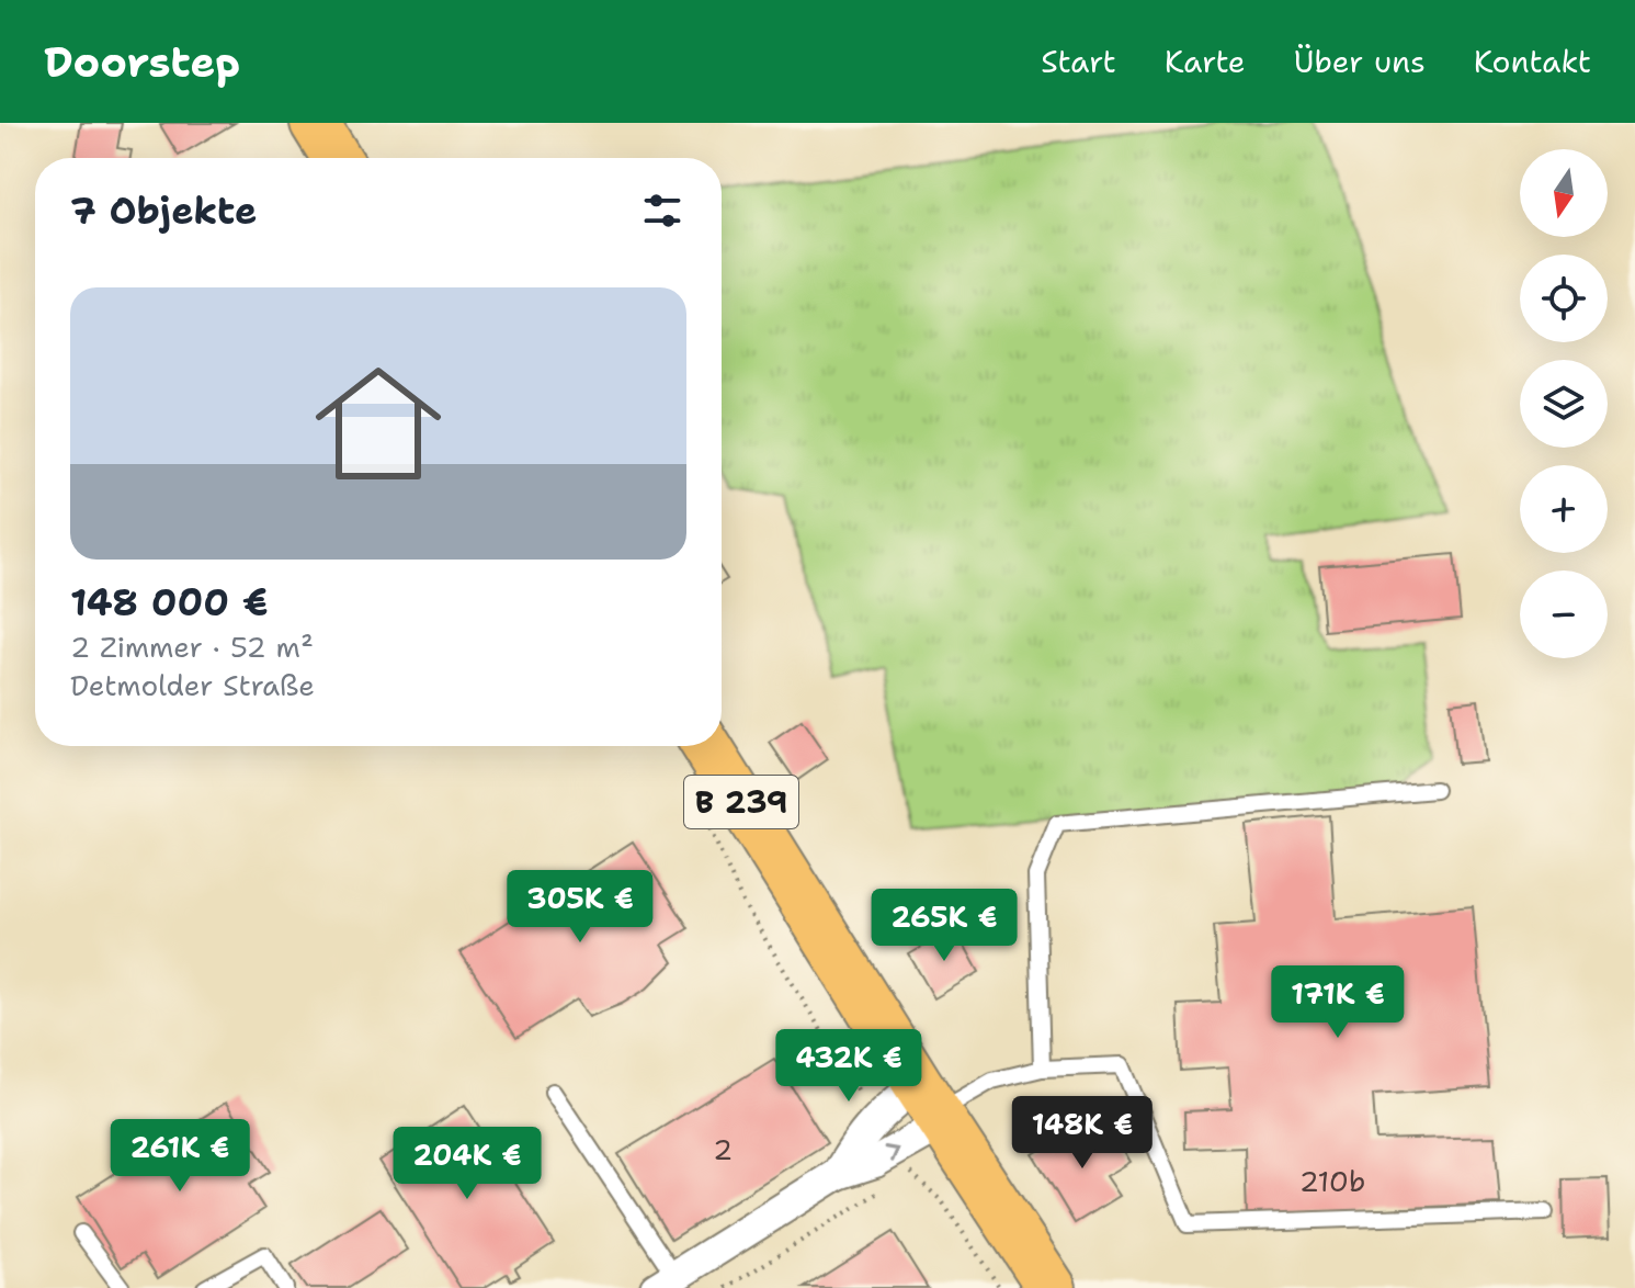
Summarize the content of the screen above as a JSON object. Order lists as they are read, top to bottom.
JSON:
{
  "streets": {
    "main road": ["B 239"]
  },
  "house_numbers": ["2", "210b"],
  "north": "bottom",
  "page": {
    "header": "Doorstep",
    "nav": [
      "Start",
      "Karte",
      "Über uns",
      "Kontakt"
    ],
    "map_buttons": ["+", "−"],
    "heading": "7 Objekte",
    "list": [
      {
        "name": "148 000 €",
        "note": "2 Zimmer · 52 m² · Detmolder Straße"
      }
    ],
    "price": [
      "305K €",
      "265K €",
      "171K €",
      "432K €",
      "148K €",
      "261K €",
      "204K €"
    ]
  }
}
